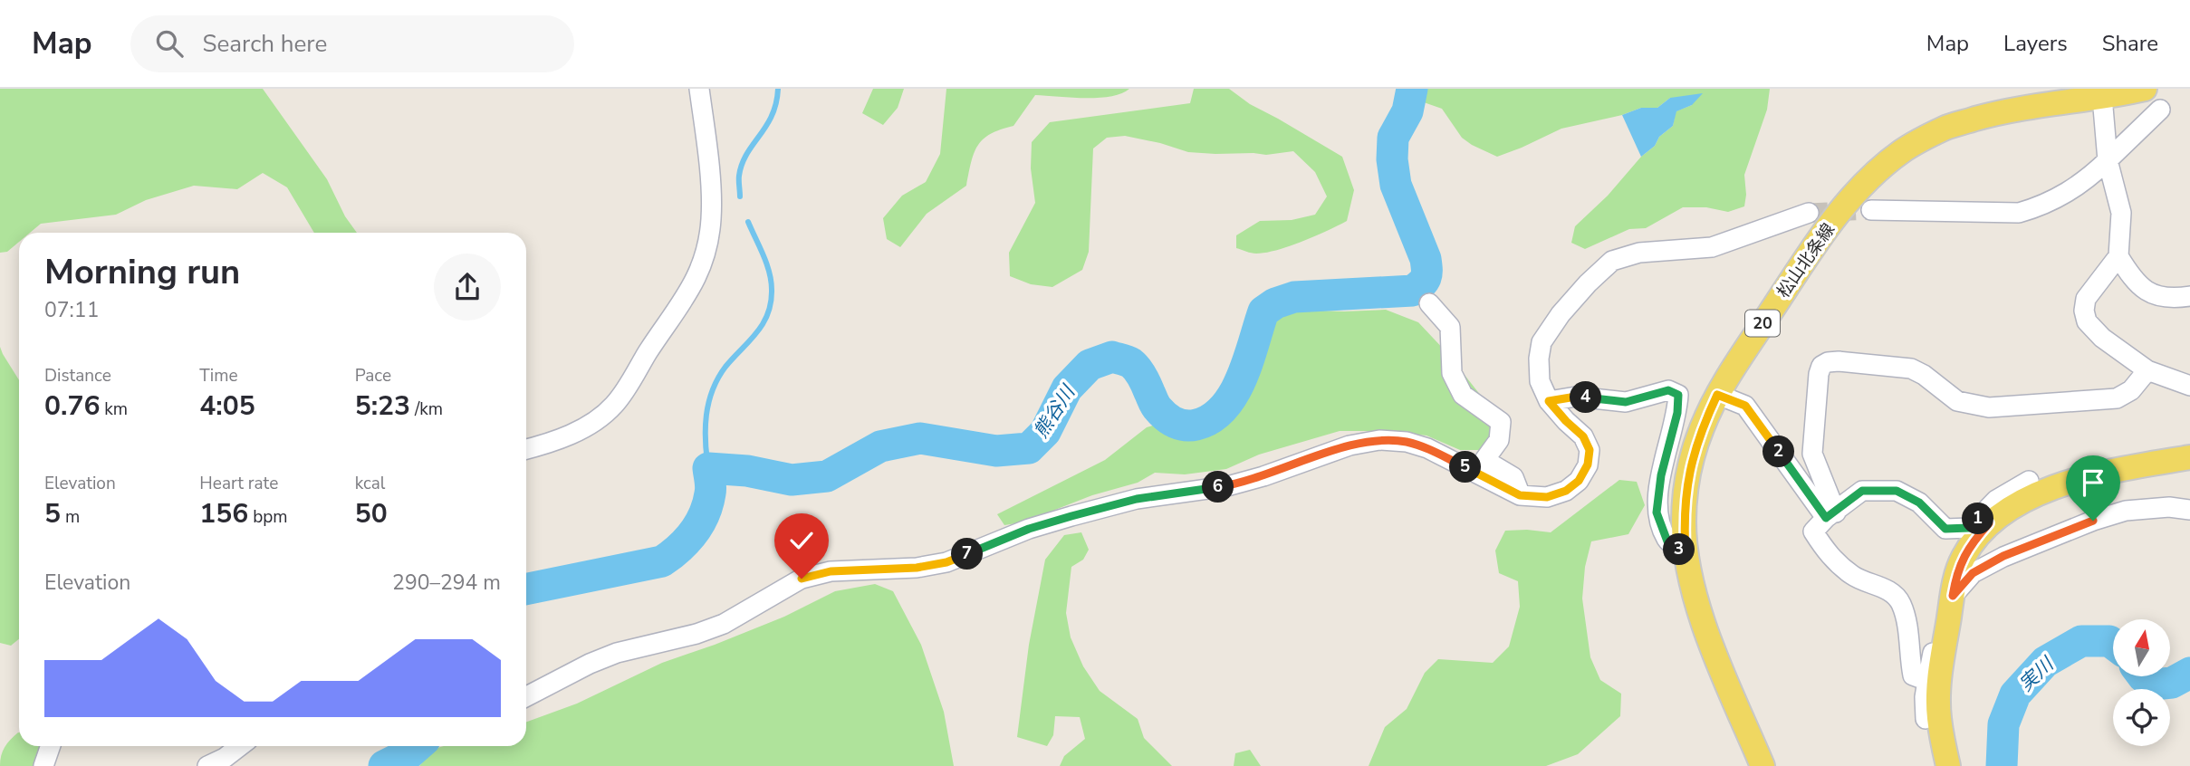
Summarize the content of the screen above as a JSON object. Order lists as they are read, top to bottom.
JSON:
{
  "streets": {
    "main road": ["松山北条線", "20"]
  },
  "water": ["熊谷川", "実川"],
  "north": "top",
  "page": {
    "header": "Map",
    "search": "Search here",
    "nav": ["Map", "Layers", "Share"],
    "heading": ["Morning run", "07:11"],
    "stats": [
      ["Distance", "0.76 km"],
      ["Time", "4:05"],
      ["Pace", "5:23 /km"],
      ["Elevation", "5 m"],
      ["Heart rate", "156 bpm"],
      ["kcal", "50"]
    ],
    "pins": [
      "4",
      "2",
      "5",
      "6",
      "1",
      "3",
      "7"
    ],
    "chart": ["Elevation", "290–294 m"]
  }
}
